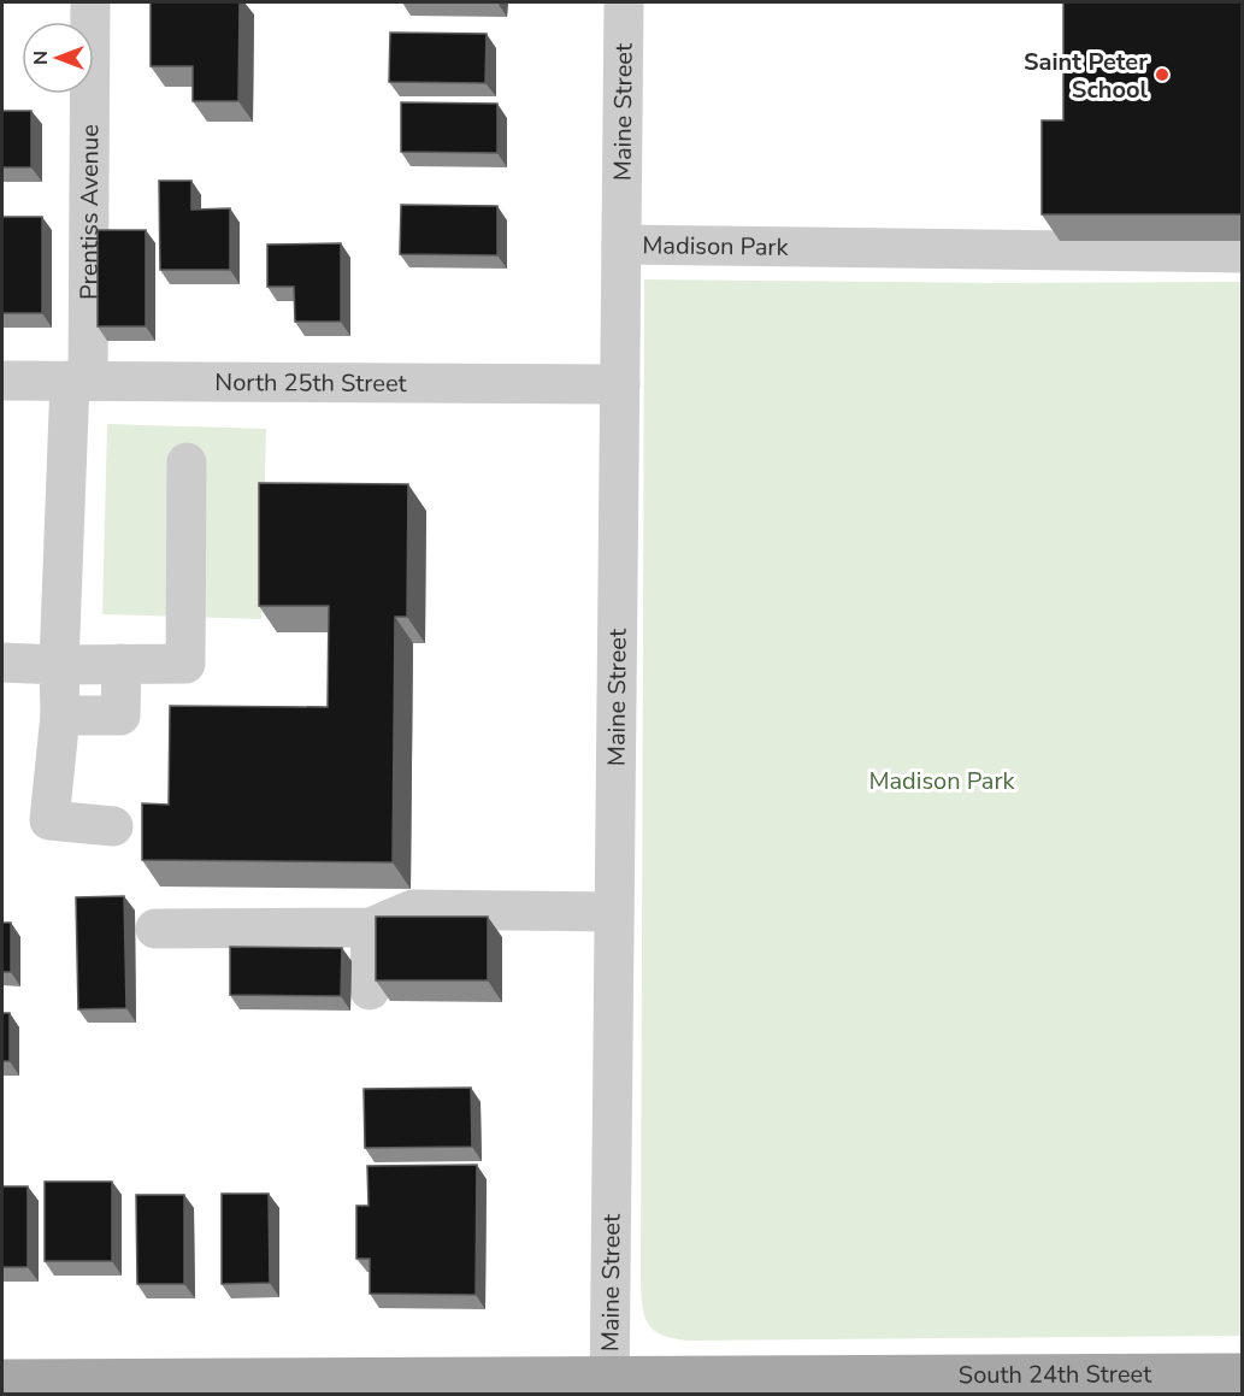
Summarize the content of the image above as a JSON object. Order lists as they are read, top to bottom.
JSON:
{
  "streets": {
    "main road": ["South 24th Street"],
    "street": [
      "Maine Street",
      "Prentiss Avenue",
      "Madison Park",
      "North 25th Street"
    ]
  },
  "crossings": [
    ["Maine Street", "Madison Park"],
    ["Maine Street", "North 25th Street"],
    ["Maine Street", "South 24th Street"],
    ["Prentiss Avenue", "North 25th Street"]
  ],
  "parks": ["Madison Park"],
  "places": ["Saint Peter School"],
  "north": "left"
}
